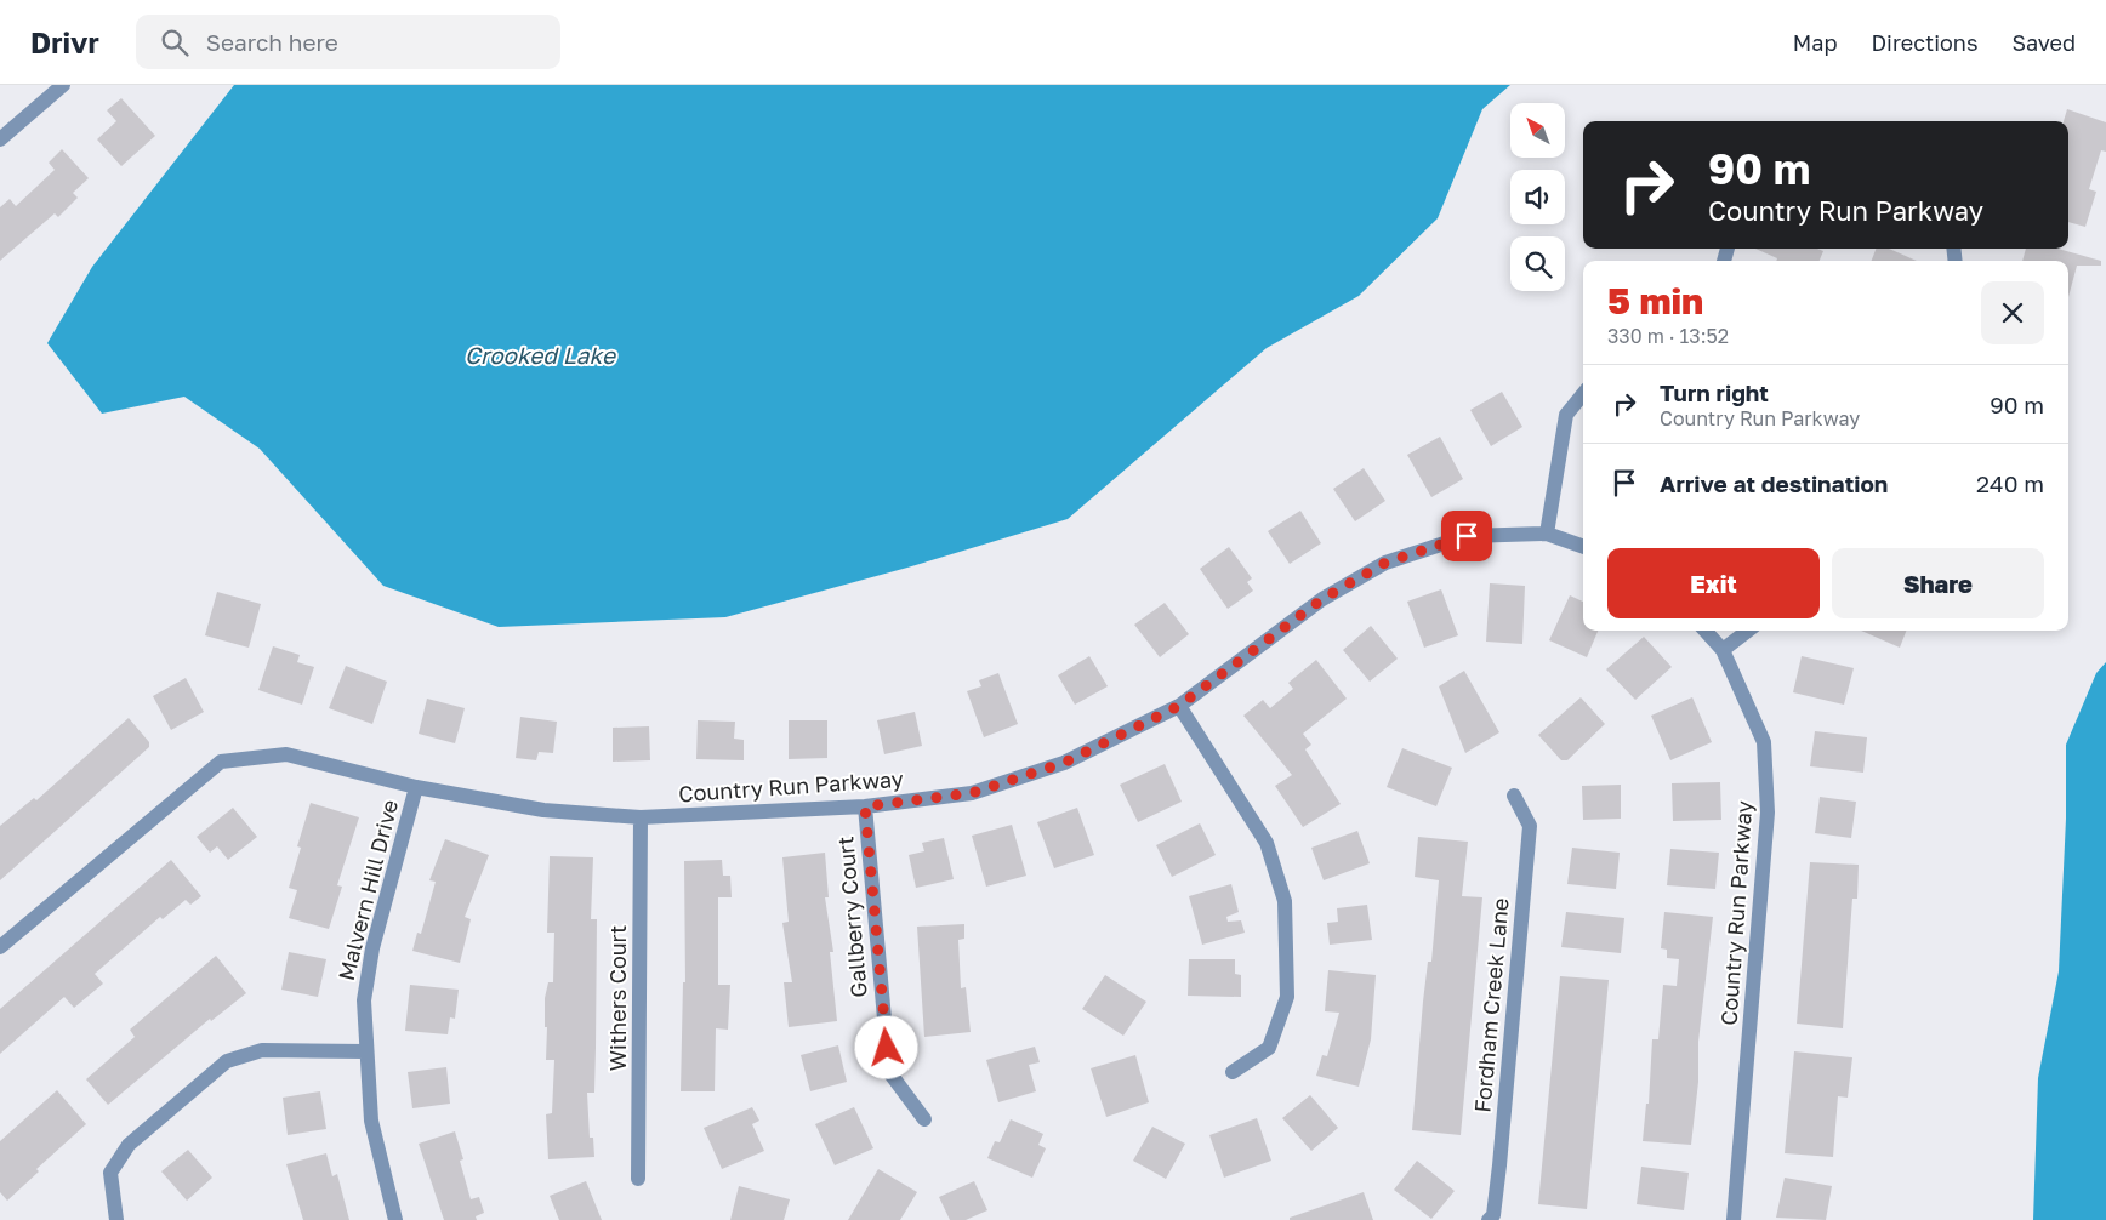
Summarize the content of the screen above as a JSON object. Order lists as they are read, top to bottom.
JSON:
{
  "streets": {
    "street": [
      "Country Run Parkway",
      "Malvern Hill Drive",
      "Gallberry Court",
      "Withers Court",
      "Fordham Creek Lane"
    ]
  },
  "crossings": [
    ["Country Run Parkway", "Malvern Hill Drive"],
    ["Country Run Parkway", "Gallberry Court"],
    ["Country Run Parkway", "Withers Court"]
  ],
  "water": ["Crooked Lake"],
  "north": "top left",
  "page": {
    "header": "Drivr",
    "search": "Search here",
    "nav": ["Map", "Directions", "Saved"],
    "turn": ["90 m", "Country Run Parkway"],
    "heading": ["5 min", "330 m · 13:52"],
    "list": [
      {
        "name": "Turn right",
        "note": "Country Run Parkway",
        "value": "90 m"
      },
      {
        "name": "Arrive at destination",
        "value": "240 m"
      }
    ],
    "buttons": ["Exit", "Share"]
  }
}
